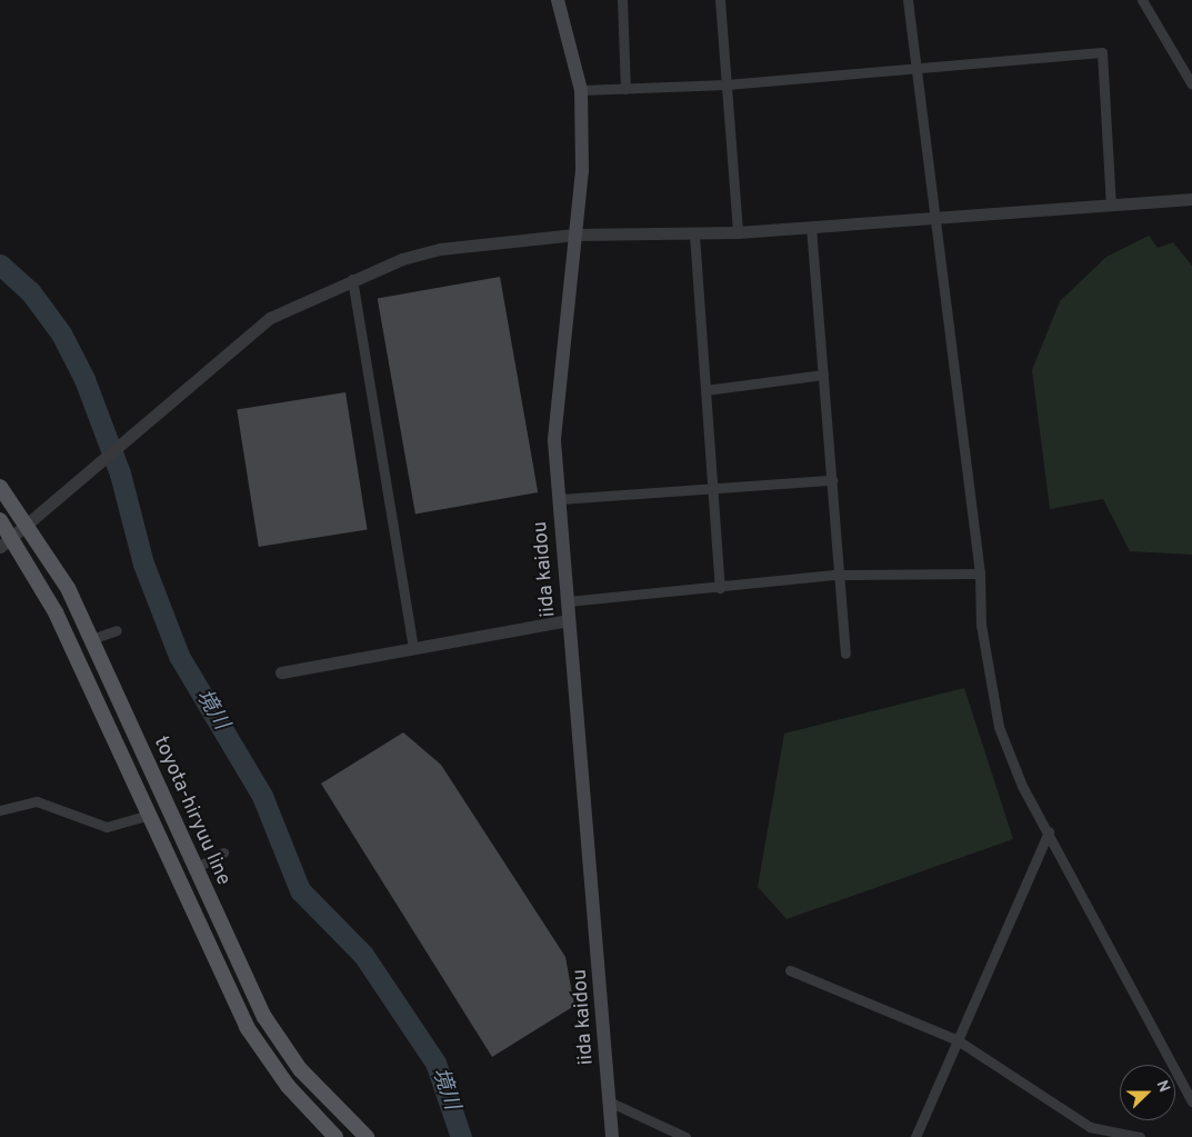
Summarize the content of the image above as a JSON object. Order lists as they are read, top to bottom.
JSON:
{
  "streets": {
    "main road": ["iida kaidou", "toyota-hiryuu line"]
  },
  "water": ["境川"],
  "north": "right"
}
